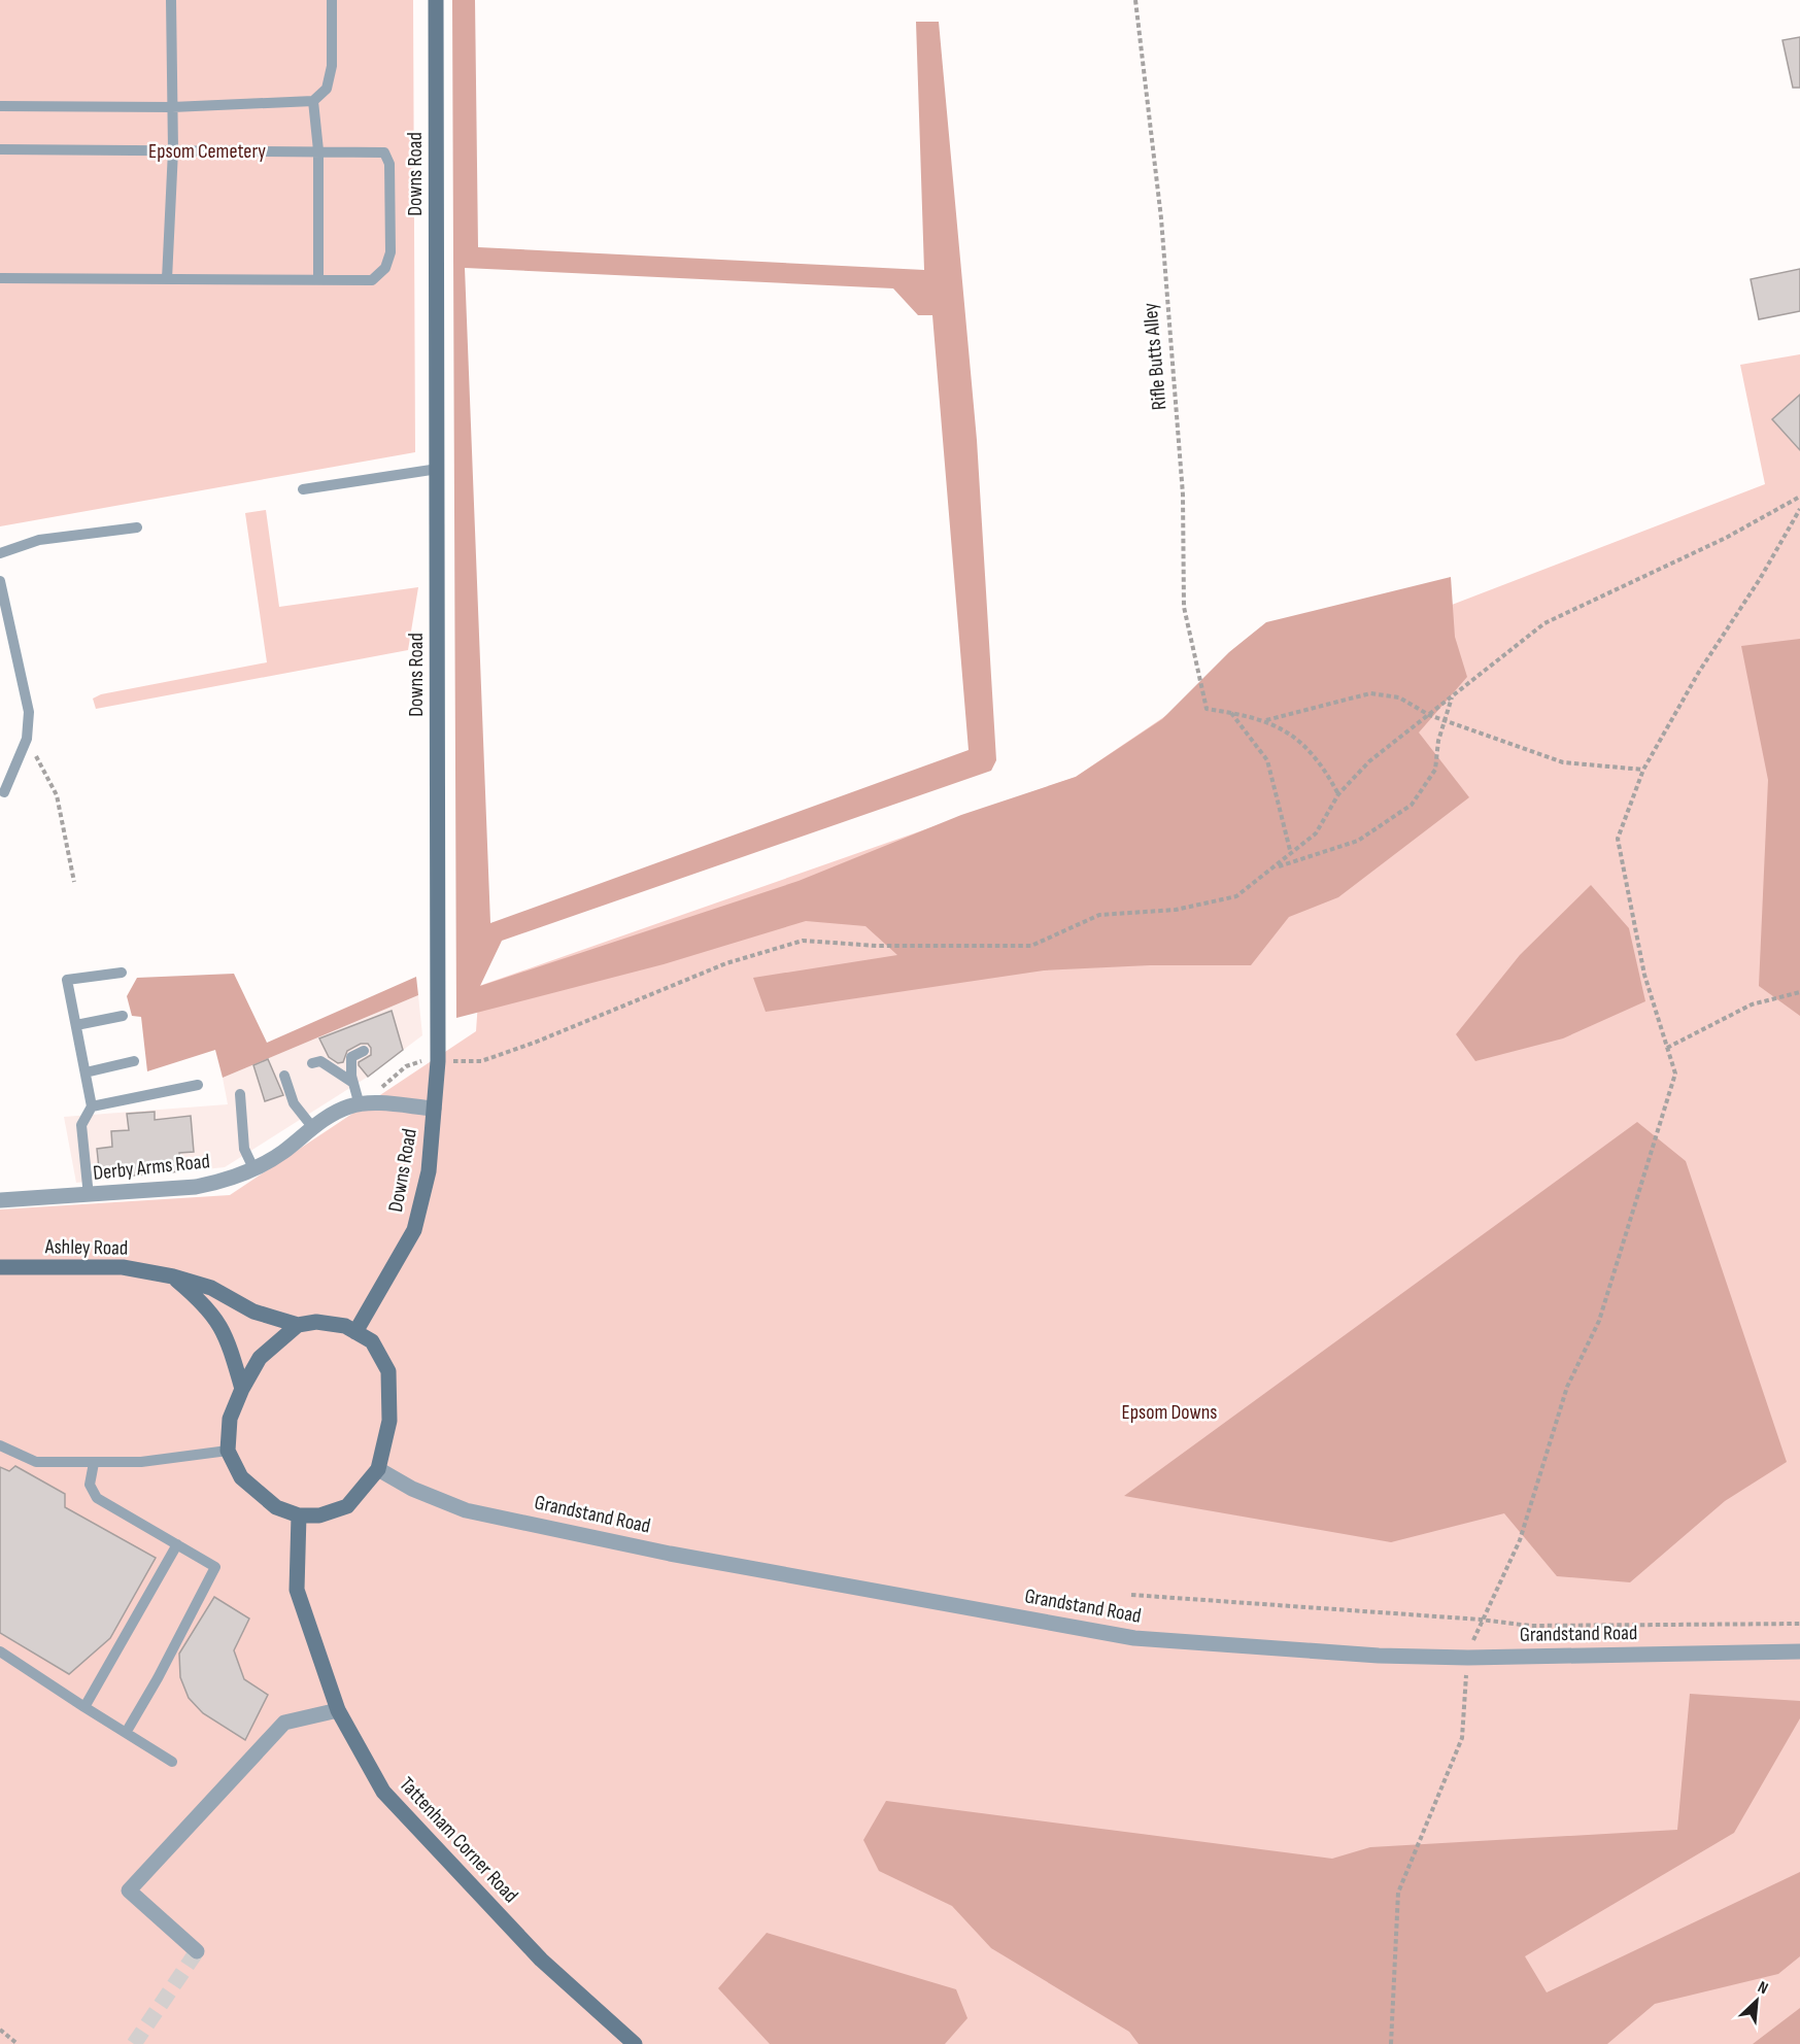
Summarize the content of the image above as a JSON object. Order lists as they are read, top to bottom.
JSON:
{
  "streets": {
    "main road": ["Downs Road", "Ashley Road", "Tattenham Corner Road"],
    "street": ["Derby Arms Road", "Grandstand Road"],
    "path": ["Rifle Butts Alley"]
  },
  "crossings": [
    ["Downs Road", "Derby Arms Road"],
    ["Downs Road", "Ashley Road"],
    ["Downs Road", "Grandstand Road"],
    ["Downs Road", "Tattenham Corner Road"],
    ["Ashley Road", "Grandstand Road"],
    ["Ashley Road", "Tattenham Corner Road"],
    ["Grandstand Road", "Tattenham Corner Road"]
  ],
  "parks": ["Epsom Cemetery", "Epsom Downs"],
  "north": "top right"
}
